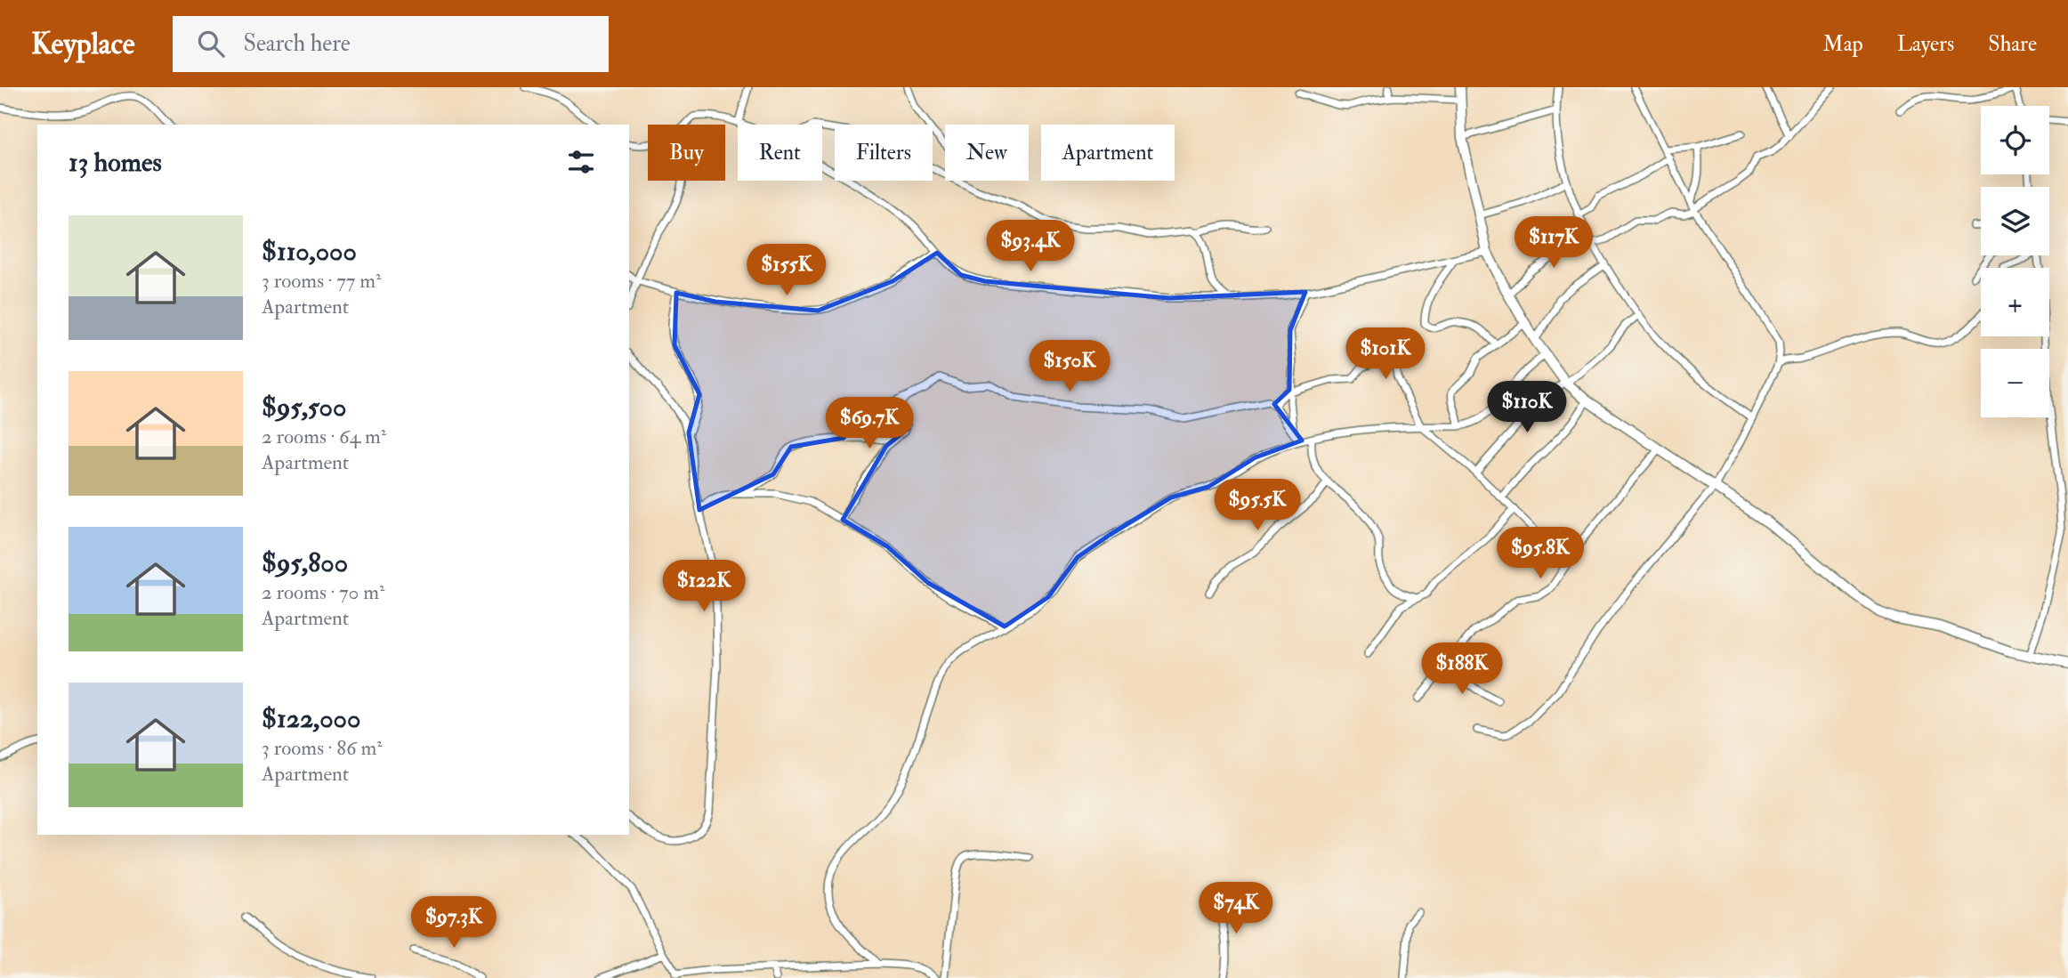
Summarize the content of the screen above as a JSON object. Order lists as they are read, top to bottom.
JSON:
{
  "page": {
    "header": "Keyplace",
    "search": "Search here",
    "nav": ["Map", "Layers", "Share"],
    "map_buttons": ["+", "−"],
    "chip": [
      "Buy",
      "Rent",
      "Filters",
      "New",
      "Apartment"
    ],
    "heading": "13 homes",
    "list": [
      {
        "name": "$110,000",
        "note": "3 rooms · 77 m² · Apartment"
      },
      {
        "name": "$95,500",
        "note": "2 rooms · 64 m² · Apartment"
      },
      {
        "name": "$95,800",
        "note": "2 rooms · 70 m² · Apartment"
      },
      {
        "name": "$122,000",
        "note": "3 rooms · 86 m² · Apartment"
      }
    ],
    "price": [
      "$117K",
      "$93.4K",
      "$155K",
      "$101K",
      "$150K",
      "$110K",
      "$69.7K",
      "$95.5K",
      "$95.8K",
      "$122K",
      "$188K",
      "$74K",
      "$97.3K"
    ]
  }
}
